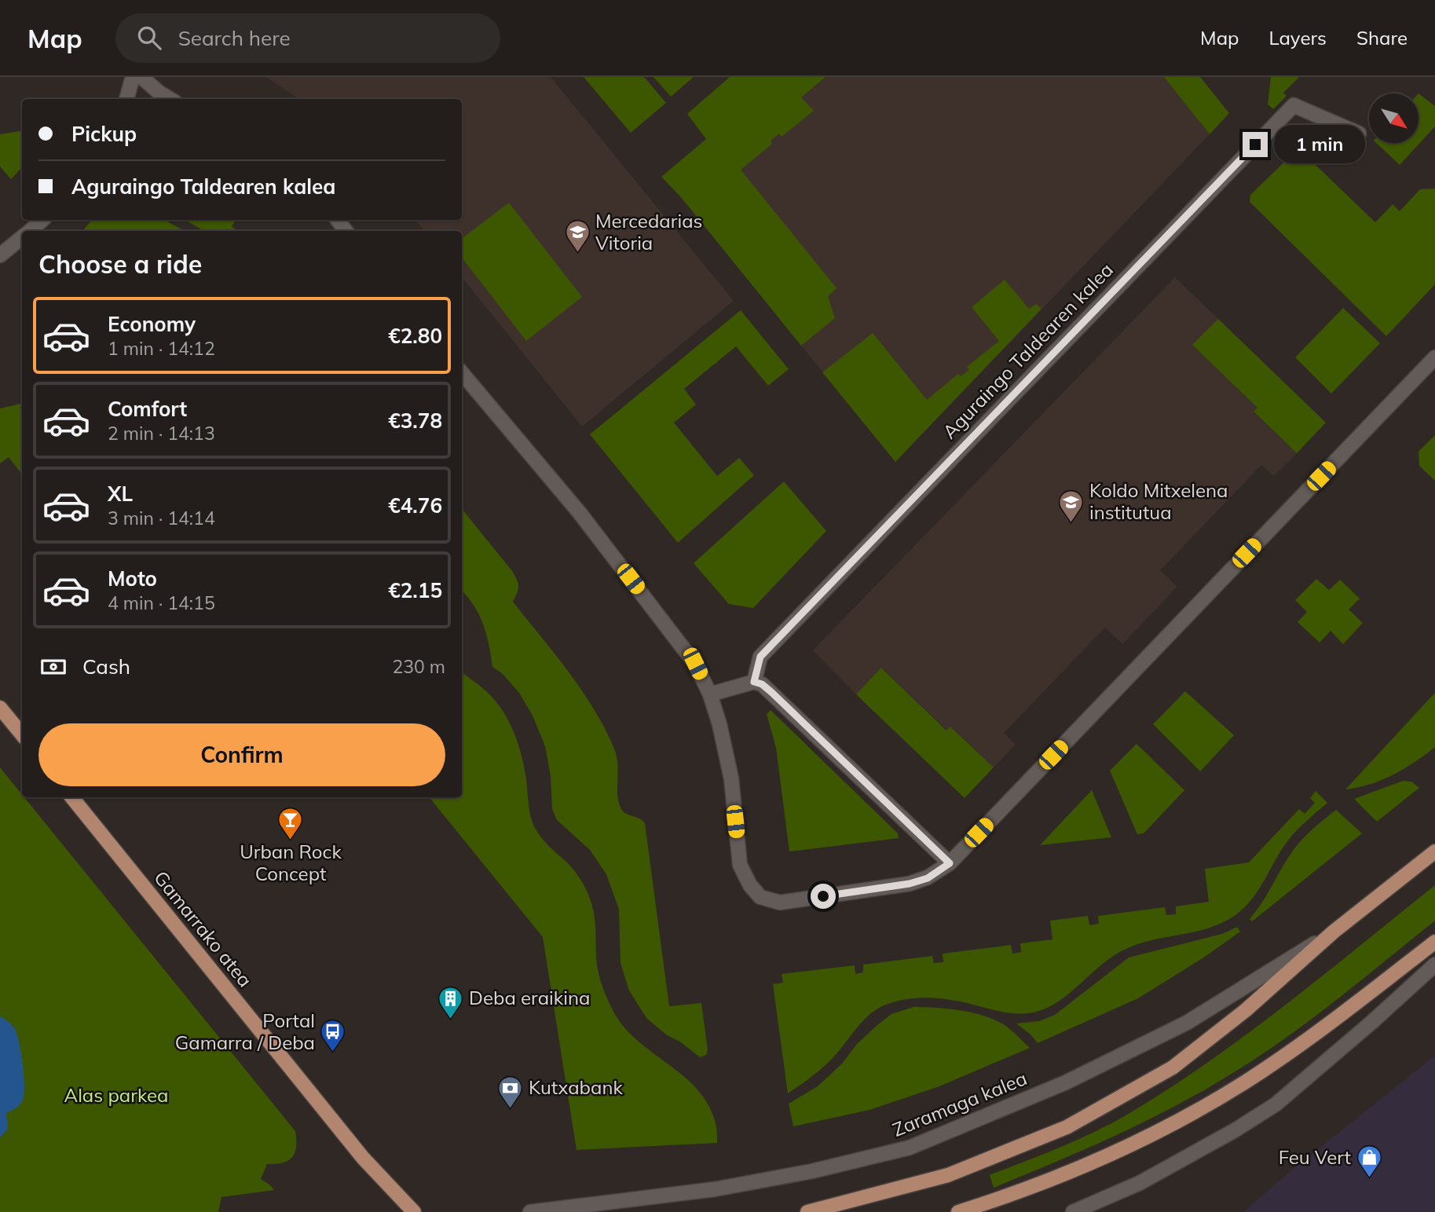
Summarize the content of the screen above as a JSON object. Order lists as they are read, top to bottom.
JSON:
{
  "streets": {
    "main road": ["Gamarrako atea", "Zaramaga kalea"],
    "street": ["Aguraingo Taldearen kalea"]
  },
  "parks": ["Alas parkea"],
  "places": {
    "school or university": ["Mercedarias Vitoria", "Koldo Mitxelena institutua"],
    "bar": ["Urban Rock Concept"],
    "building": ["Deba eraikina"],
    "bus stop": ["Portal Gamarra / Deba"],
    "bank": ["Kutxabank"],
    "shop": ["Feu Vert"]
  },
  "north": "bottom right",
  "page": {
    "header": "Map",
    "search": "Search here",
    "nav": ["Map", "Layers", "Share"],
    "banner": ["Pickup", "Aguraingo Taldearen kalea"],
    "bubble": "1 min",
    "heading": "Choose a ride",
    "list": [
      {
        "name": "Economy",
        "note": "1 min · 14:12",
        "value": "€2.80"
      },
      {
        "name": "Comfort",
        "note": "2 min · 14:13",
        "value": "€3.78"
      },
      {
        "name": "XL",
        "note": "3 min · 14:14",
        "value": "€4.76"
      },
      {
        "name": "Moto",
        "note": "4 min · 14:15",
        "value": "€2.15"
      }
    ],
    "pay": ["Cash", "230 m"],
    "buttons": "Confirm"
  }
}
